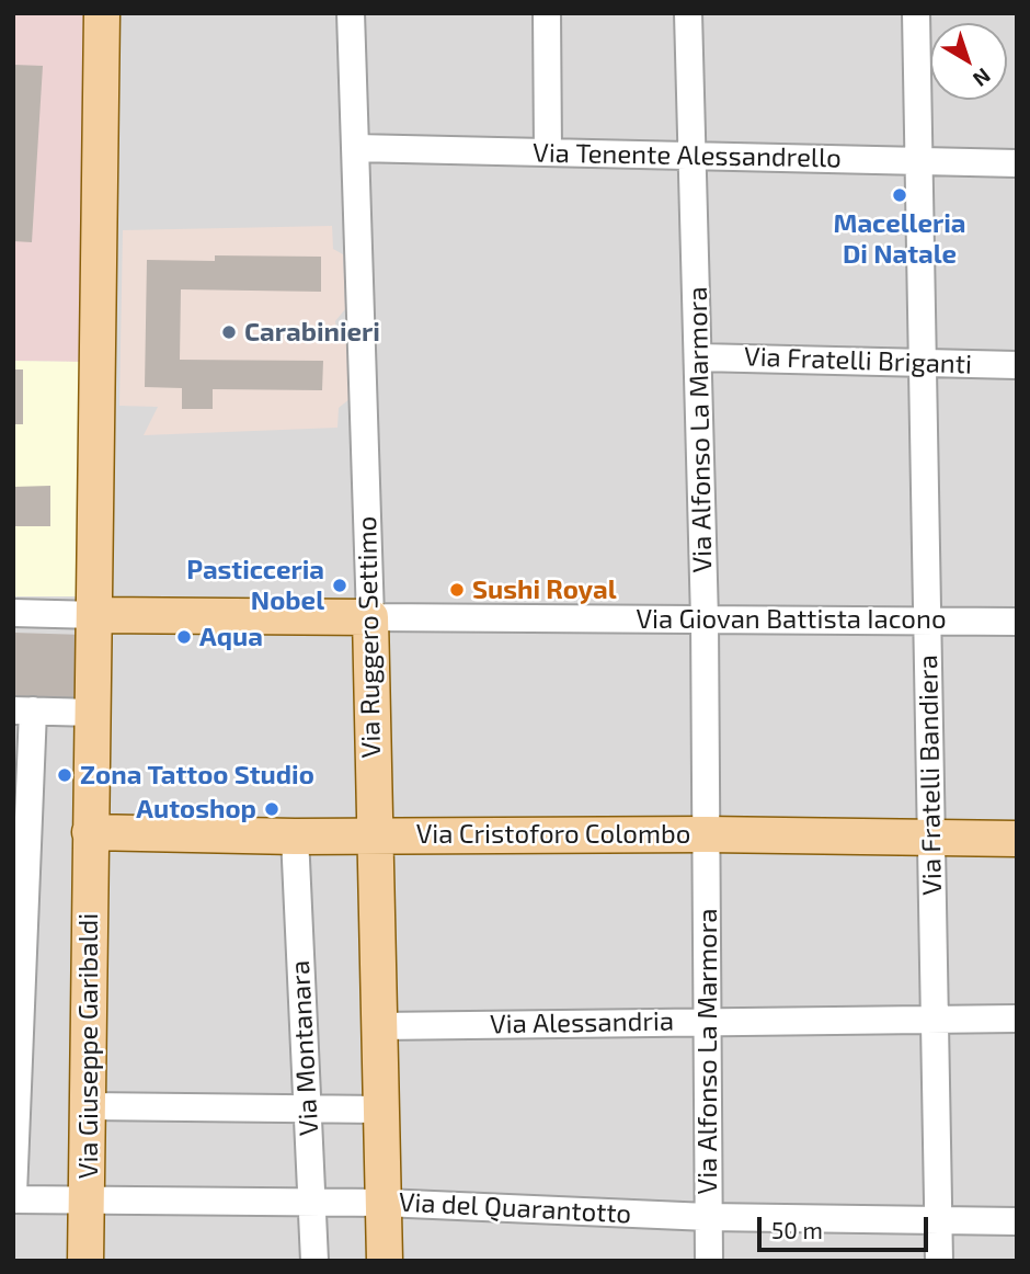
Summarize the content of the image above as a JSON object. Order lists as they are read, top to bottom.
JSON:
{
  "streets": {
    "main road": [
      "Via Giovan Battista Iacono",
      "Via Ruggero Settimo",
      "Via Cristoforo Colombo",
      "Via Giuseppe Garibaldi"
    ],
    "street": [
      "Via Tenente Alessandrello",
      "Via Fratelli Briganti",
      "Via Alfonso La Marmora",
      "Via Fratelli Bandiera",
      "Via Alessandria",
      "Via Montanara",
      "Via del Quarantotto"
    ]
  },
  "crossings": [
    ["Via Tenente Alessandrello", "Via Alfonso La Marmora"],
    ["Via Tenente Alessandrello", "Via Ruggero Settimo"],
    ["Via Tenente Alessandrello", "Via Fratelli Bandiera"],
    ["Via Fratelli Briganti", "Via Alfonso La Marmora"],
    ["Via Fratelli Briganti", "Via Fratelli Bandiera"],
    ["Via Alfonso La Marmora", "Via Giovan Battista Iacono"],
    ["Via Alfonso La Marmora", "Via Cristoforo Colombo"],
    ["Via Alfonso La Marmora", "Via Alessandria"],
    ["Via Alfonso La Marmora", "Via del Quarantotto"],
    ["Via Giovan Battista Iacono", "Via Ruggero Settimo"],
    ["Via Giovan Battista Iacono", "Via Fratelli Bandiera"],
    ["Via Giovan Battista Iacono", "Via Giuseppe Garibaldi"],
    ["Via Ruggero Settimo", "Via Cristoforo Colombo"],
    ["Via Ruggero Settimo", "Via Alessandria"],
    ["Via Ruggero Settimo", "Via del Quarantotto"],
    ["Via Fratelli Bandiera", "Via Cristoforo Colombo"],
    ["Via Fratelli Bandiera", "Via Alessandria"],
    ["Via Fratelli Bandiera", "Via del Quarantotto"],
    ["Via Cristoforo Colombo", "Via Giuseppe Garibaldi"],
    ["Via Cristoforo Colombo", "Via Montanara"],
    ["Via Giuseppe Garibaldi", "Via del Quarantotto"],
    ["Via Montanara", "Via del Quarantotto"]
  ],
  "places": [
    "Macelleria Di Natale",
    "Carabinieri",
    "Pasticceria Nobel",
    "Sushi Royal",
    "Aqua",
    "Zona Tattoo Studio",
    "Autoshop"
  ],
  "scale_bar": "50 m",
  "north": "bottom right"
}
